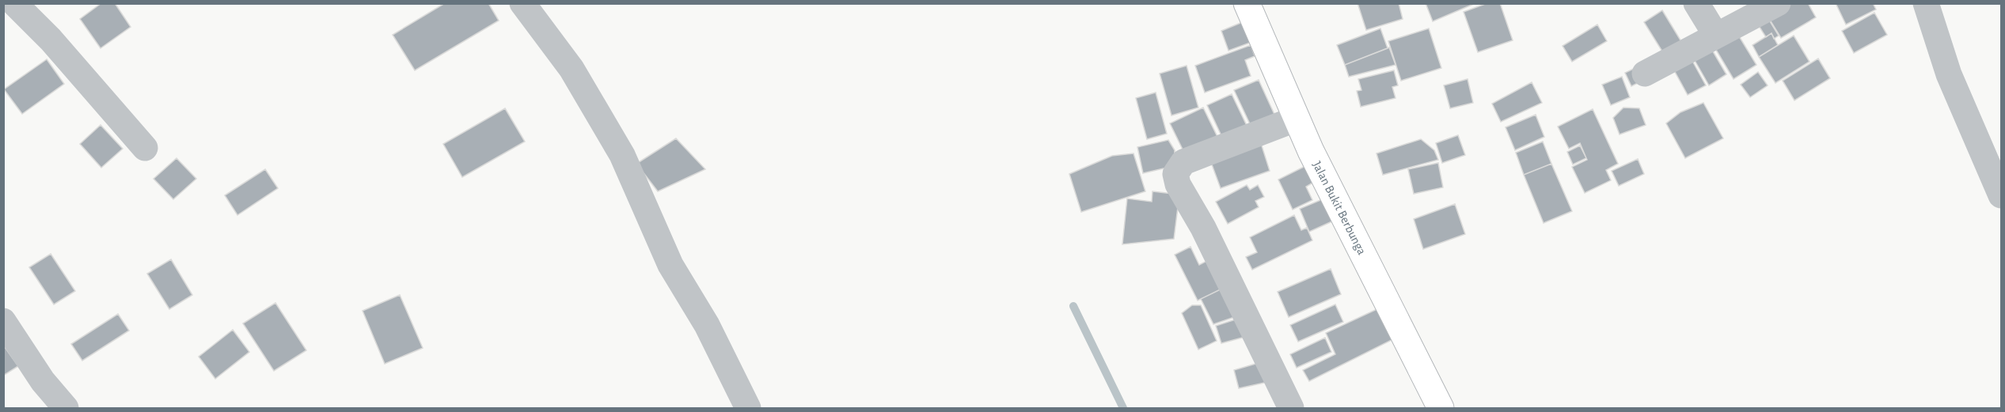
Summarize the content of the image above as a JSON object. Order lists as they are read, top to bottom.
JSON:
{
  "streets": {
    "main road": ["Jalan Bukit Berbunga"]
  }
}
